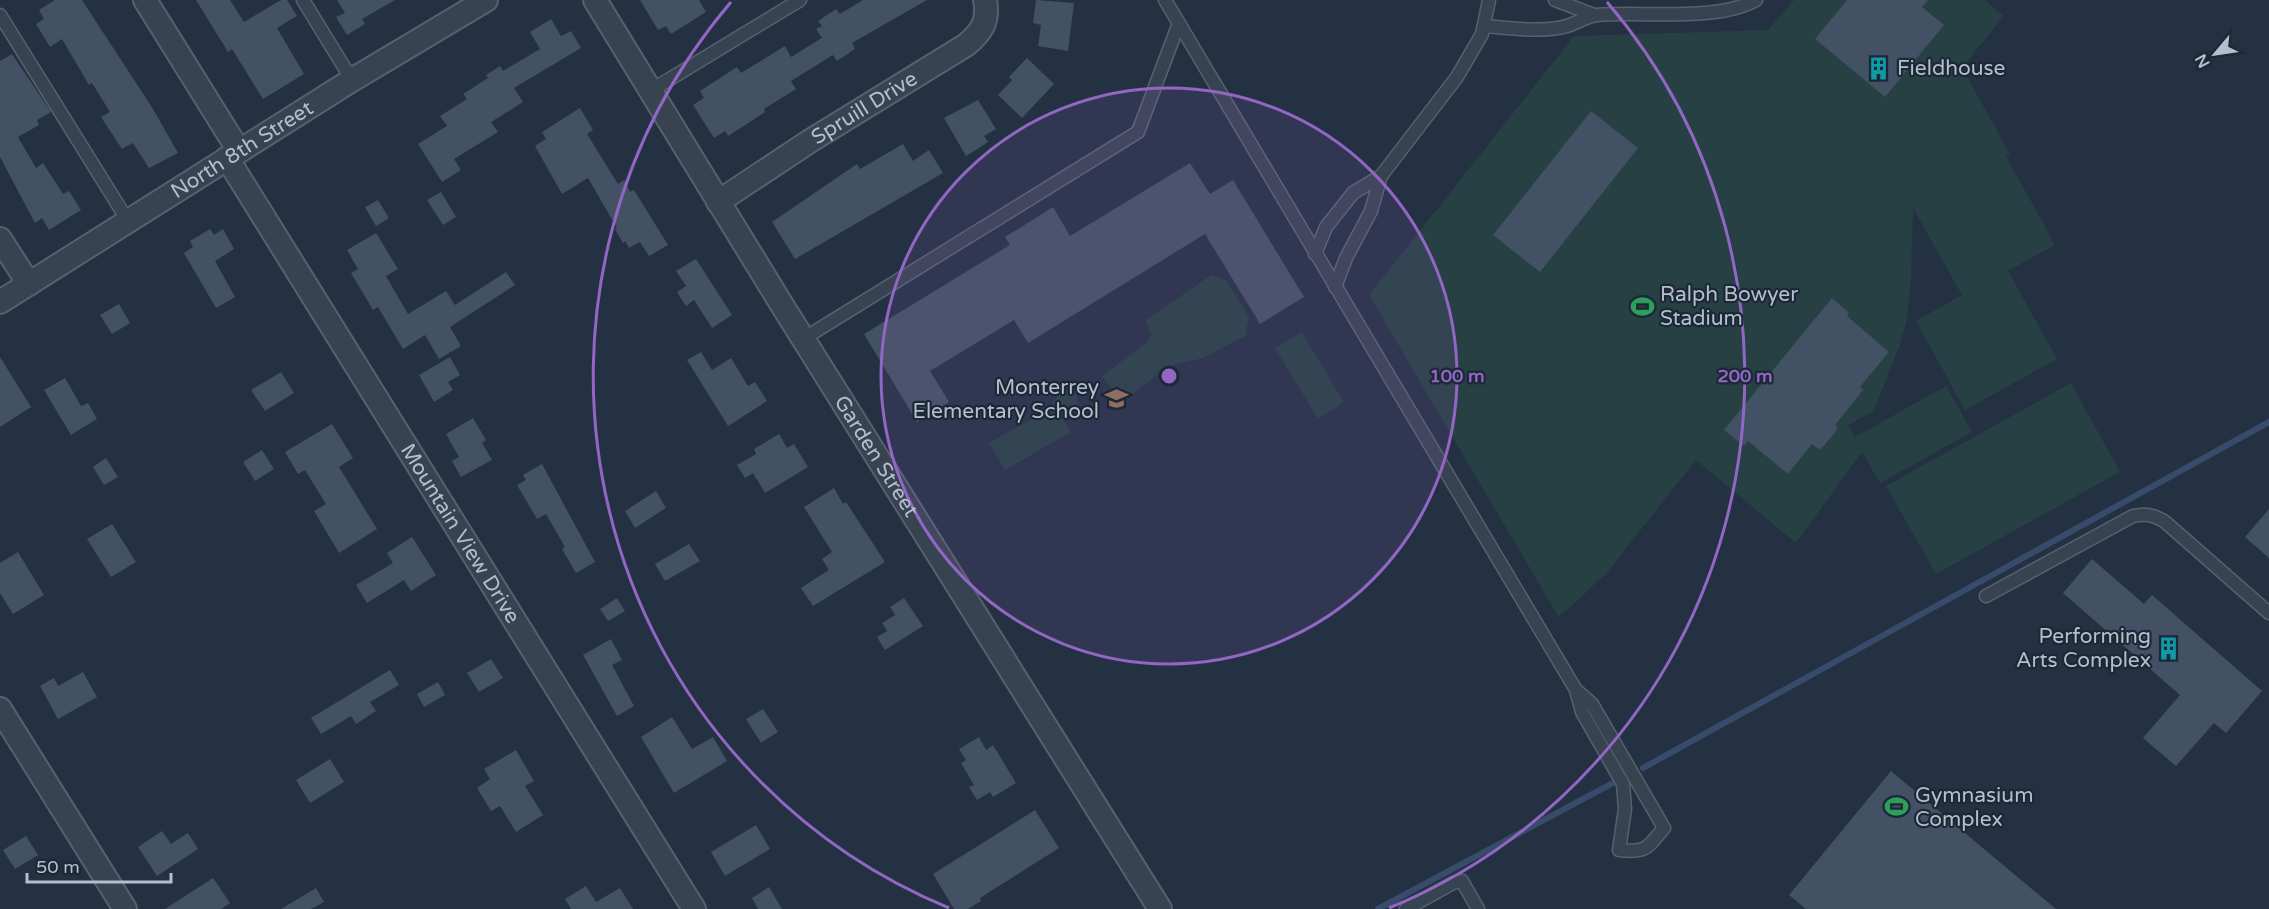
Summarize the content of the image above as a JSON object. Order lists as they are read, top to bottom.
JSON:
{
  "streets": {
    "street": [
      "Spruill Drive",
      "North 8th Street",
      "Garden Street",
      "Mountain View Drive"
    ]
  },
  "crossings": [
    ["Spruill Drive", "Garden Street"],
    ["North 8th Street", "Mountain View Drive"]
  ],
  "places": {
    "building": ["Fieldhouse", "Performing Arts Complex"],
    "sports": ["Ralph Bowyer Stadium", "Gymnasium Complex"],
    "school or university": ["Monterrey Elementary School"]
  },
  "scale_bar": "50 m",
  "north": "bottom left",
  "rings": ["100 m", "200 m"]
}
